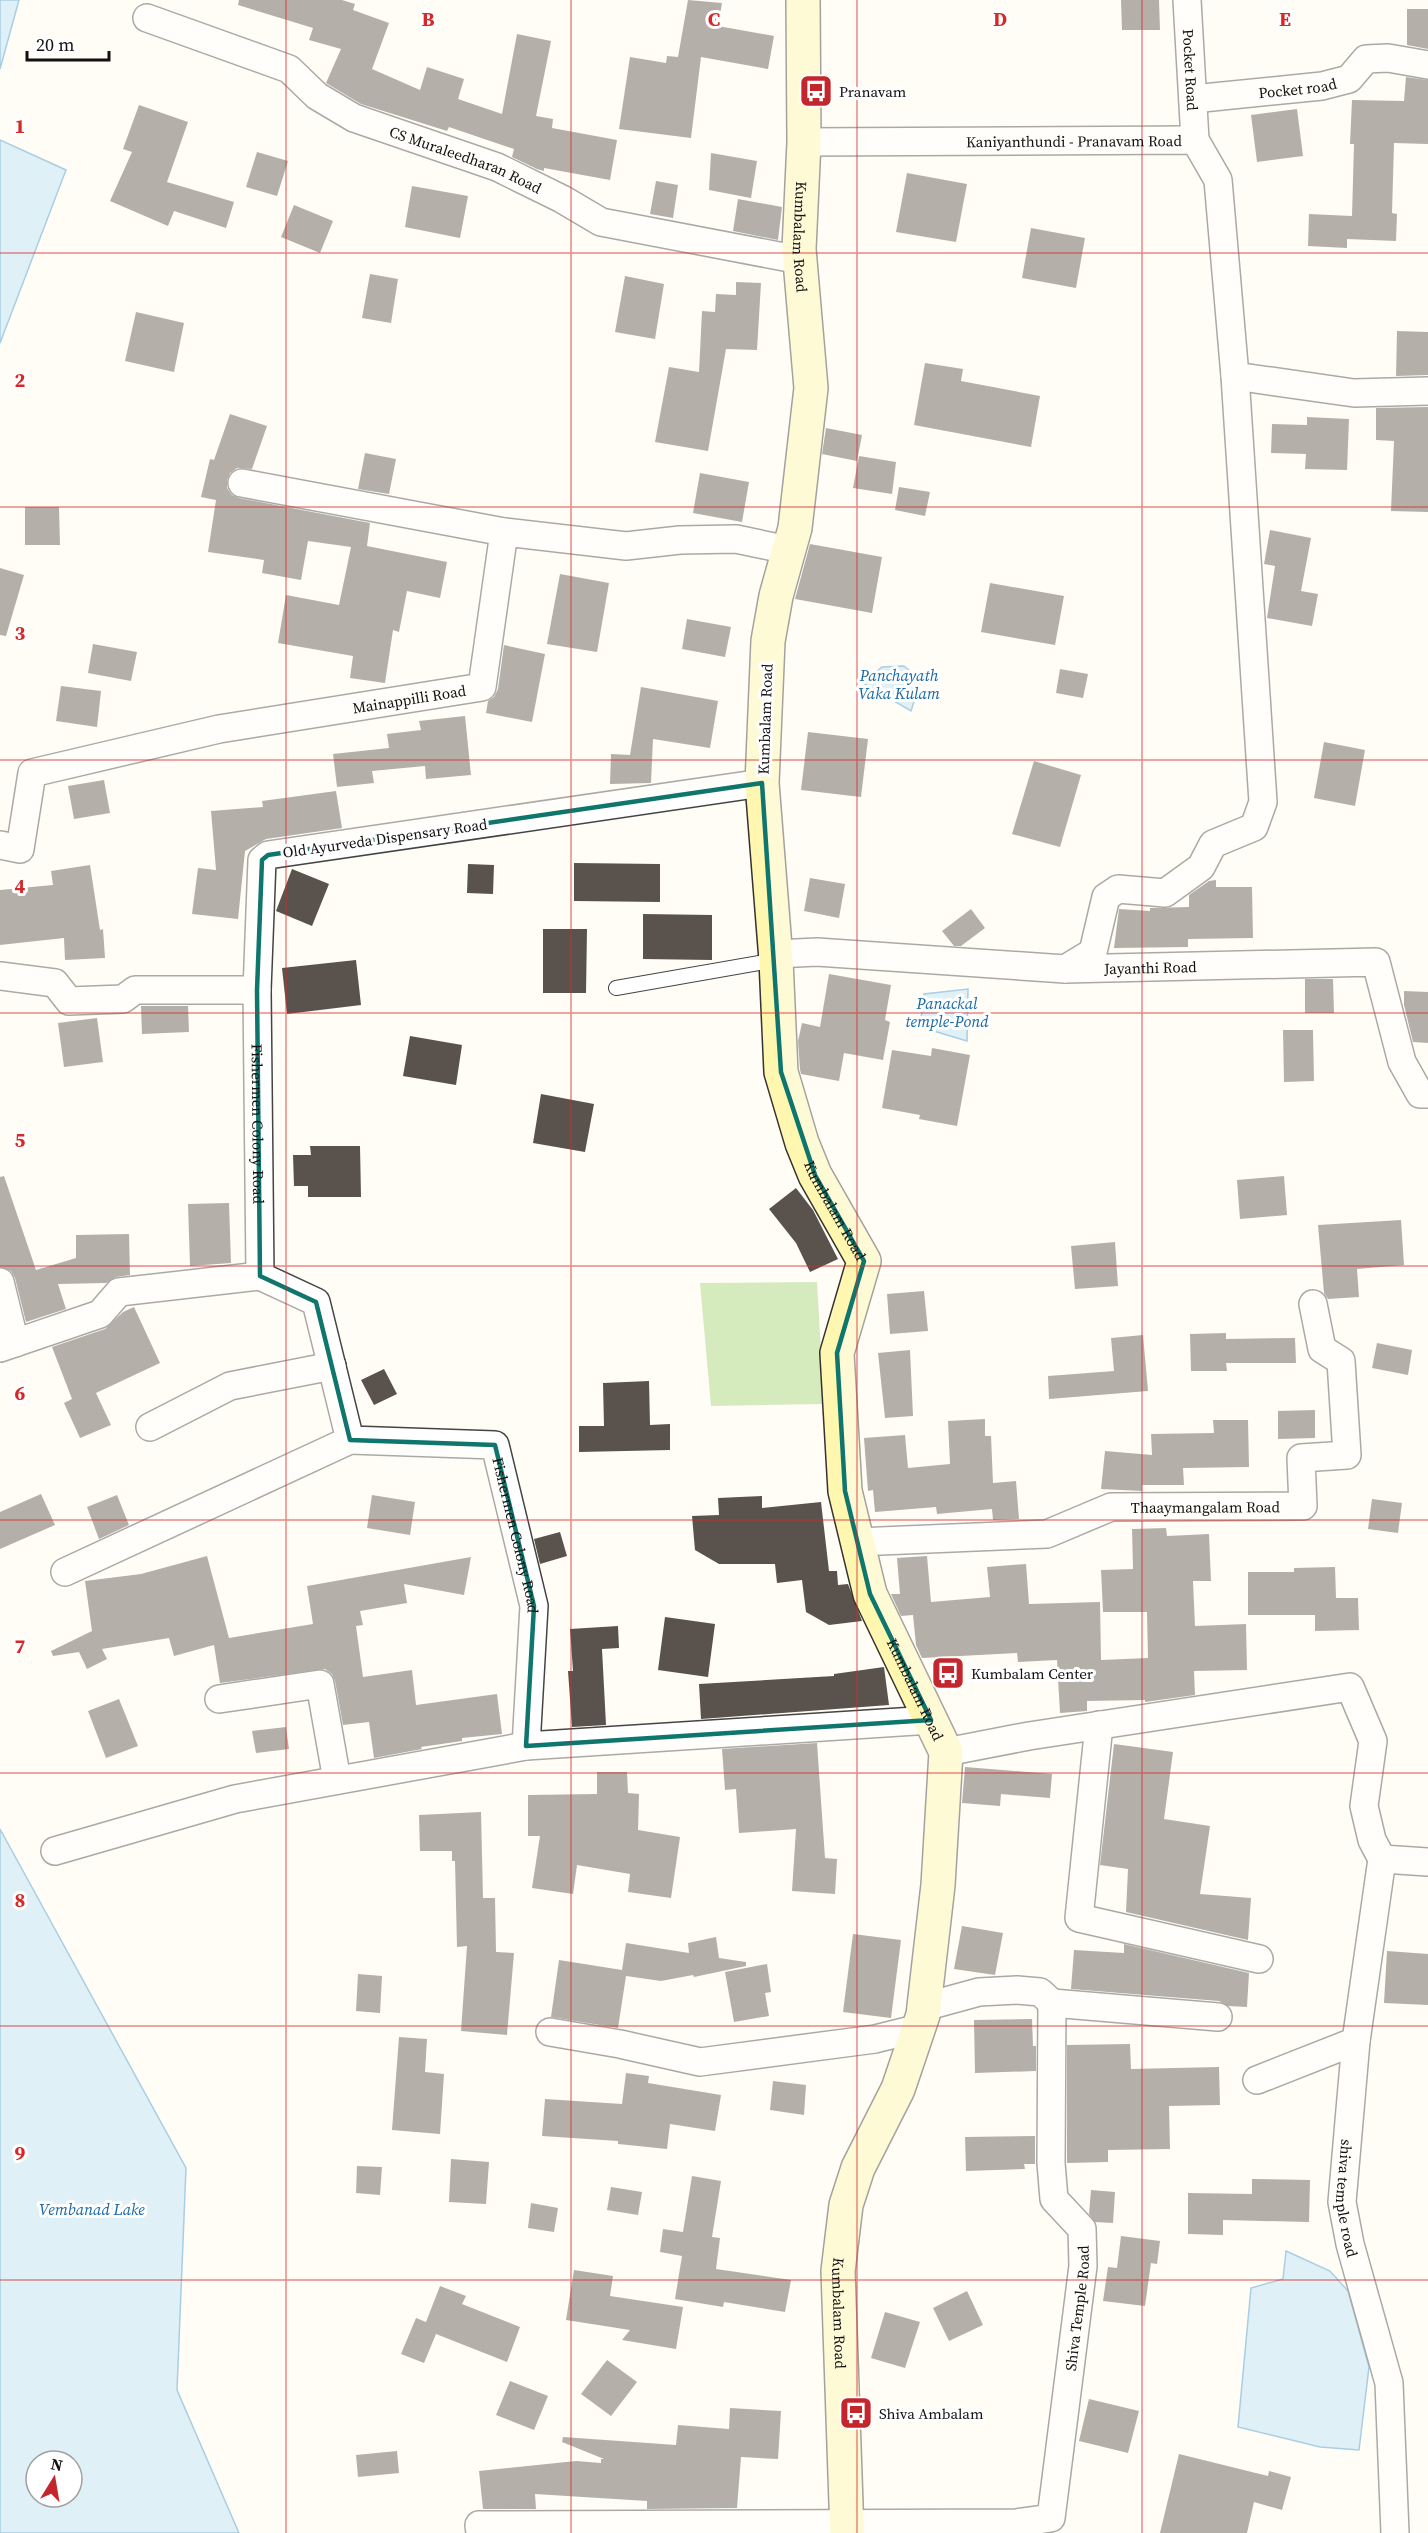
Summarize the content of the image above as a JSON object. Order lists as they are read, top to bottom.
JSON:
{
  "streets": {
    "main road": ["Kumbalam Road"],
    "street": [
      "Pocket Road",
      "Pocket road",
      "Kaniyanthundi - Pranavam Road",
      "CS Muraleedharan Road",
      "Mainappilli Road",
      "Old Ayurveda Dispensary Road",
      "Jayanthi Road",
      "Fishermen Colony Road",
      "Thaaymangalam Road",
      "shiva temple road",
      "Shiva Temple Road"
    ]
  },
  "crossings": [
    ["Pocket Road", "Pocket road"],
    ["Pocket Road", "Kaniyanthundi - Pranavam Road"],
    ["Kaniyanthundi - Pranavam Road", "Kumbalam Road"],
    ["Kaniyanthundi - Pranavam Road", "Jayanthi Road"],
    ["CS Muraleedharan Road", "Kumbalam Road"],
    ["Kumbalam Road", "Old Ayurveda Dispensary Road"],
    ["Kumbalam Road", "Jayanthi Road"],
    ["Kumbalam Road", "Thaaymangalam Road"],
    ["Kumbalam Road", "Shiva Temple Road"],
    ["Old Ayurveda Dispensary Road", "Fishermen Colony Road"]
  ],
  "water": ["Panchayath Vaka Kulam", "Panackal temple-Pond", "Vembanad Lake"],
  "places": {
    "bus stop": ["Pranavam", "Kumbalam Center", "Shiva Ambalam"]
  },
  "scale_bar": "20 m",
  "north": "top",
  "grid": {
    "columns": [
      "B",
      "C",
      "D",
      "E"
    ],
    "rows": [
      "1",
      "2",
      "3",
      "4",
      "5",
      "6",
      "7",
      "8",
      "9"
    ]
  }
}
